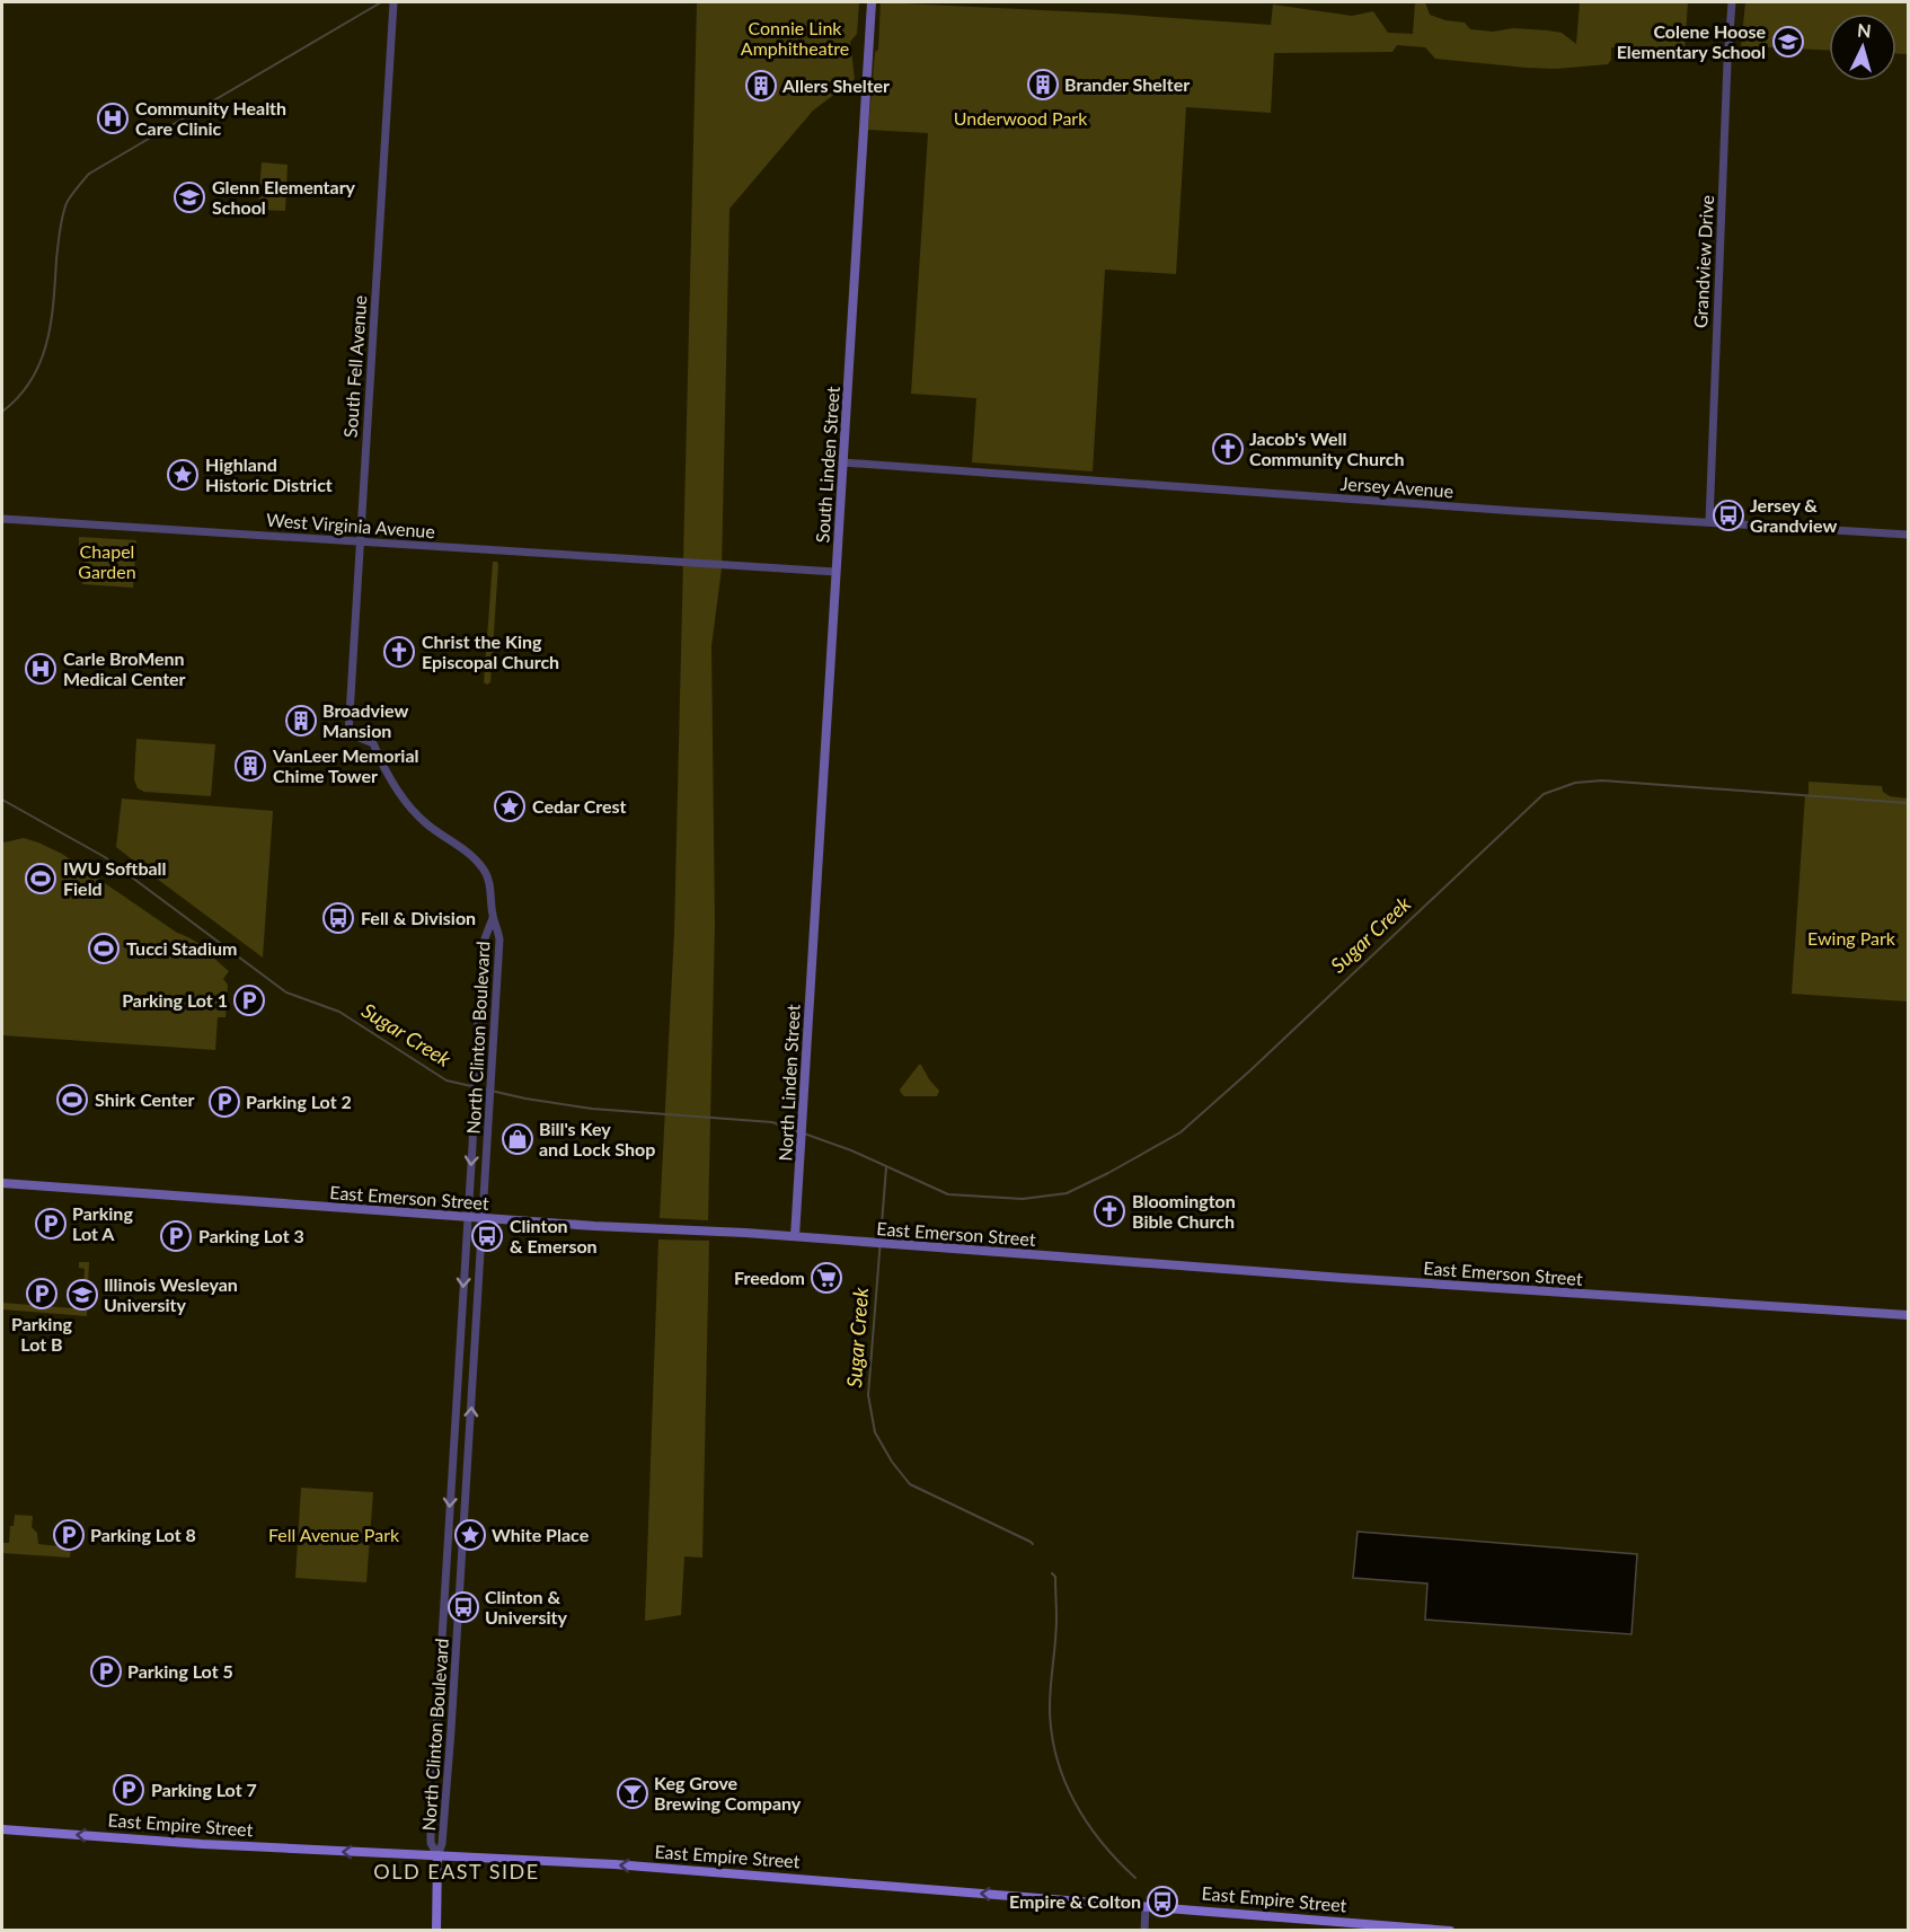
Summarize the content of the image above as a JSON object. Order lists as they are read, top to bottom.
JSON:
{
  "streets": {
    "main road": [
      "South Linden Street",
      "North Linden Street",
      "East Emerson Street",
      "East Empire Street"
    ],
    "street": [
      "Grandview Drive",
      "South Fell Avenue",
      "Jersey Avenue",
      "West Virginia Avenue",
      "North Clinton Boulevard"
    ]
  },
  "crossings": [
    ["Grandview Drive", "Jersey Avenue"],
    ["South Fell Avenue", "West Virginia Avenue"],
    ["South Fell Avenue", "North Clinton Boulevard"],
    ["South Linden Street", "Jersey Avenue"],
    ["South Linden Street", "West Virginia Avenue"],
    ["South Linden Street", "North Linden Street"],
    ["North Clinton Boulevard", "East Emerson Street"],
    ["North Clinton Boulevard", "East Empire Street"],
    ["North Linden Street", "East Emerson Street"]
  ],
  "one_way": ["East Empire Street"],
  "districts": ["OLD EAST SIDE"],
  "water": ["Sugar Creek"],
  "parks": [
    "Connie Link Amphitheatre",
    "Underwood Park",
    "Chapel Garden",
    "Ewing Park",
    "Fell Avenue Park"
  ],
  "places": {
    "school or university": ["Colene Hoose Elementary School", "Glenn Elementary School", "Illinois Wesleyan University"],
    "building": [
      "Brander Shelter",
      "Allers Shelter",
      "Broadview Mansion",
      "VanLeer Memorial Chime Tower"
    ],
    "hospital": ["Community Health Care Clinic", "Carle BroMenn Medical Center"],
    "church": ["Jacob's Well Community Church", "Christ the King Episcopal Church", "Bloomington Bible Church"],
    "place": ["Highland Historic District", "Cedar Crest", "White Place"],
    "bus stop": [
      "Jersey & Grandview",
      "Fell & Division",
      "Clinton & Emerson",
      "Clinton & University",
      "Empire & Colton"
    ],
    "sports": ["IWU Softball Field", "Tucci Stadium", "Shirk Center"],
    "parking": [
      "Parking Lot 1",
      "Parking Lot 2",
      "Parking Lot A",
      "Parking Lot 3",
      "Parking Lot B",
      "Parking Lot 8",
      "Parking Lot 5",
      "Parking Lot 7"
    ],
    "shop": ["Bill's Key and Lock Shop"],
    "supermarket": ["Freedom"],
    "bar": ["Keg Grove Brewing Company"]
  },
  "north": "top"
}
